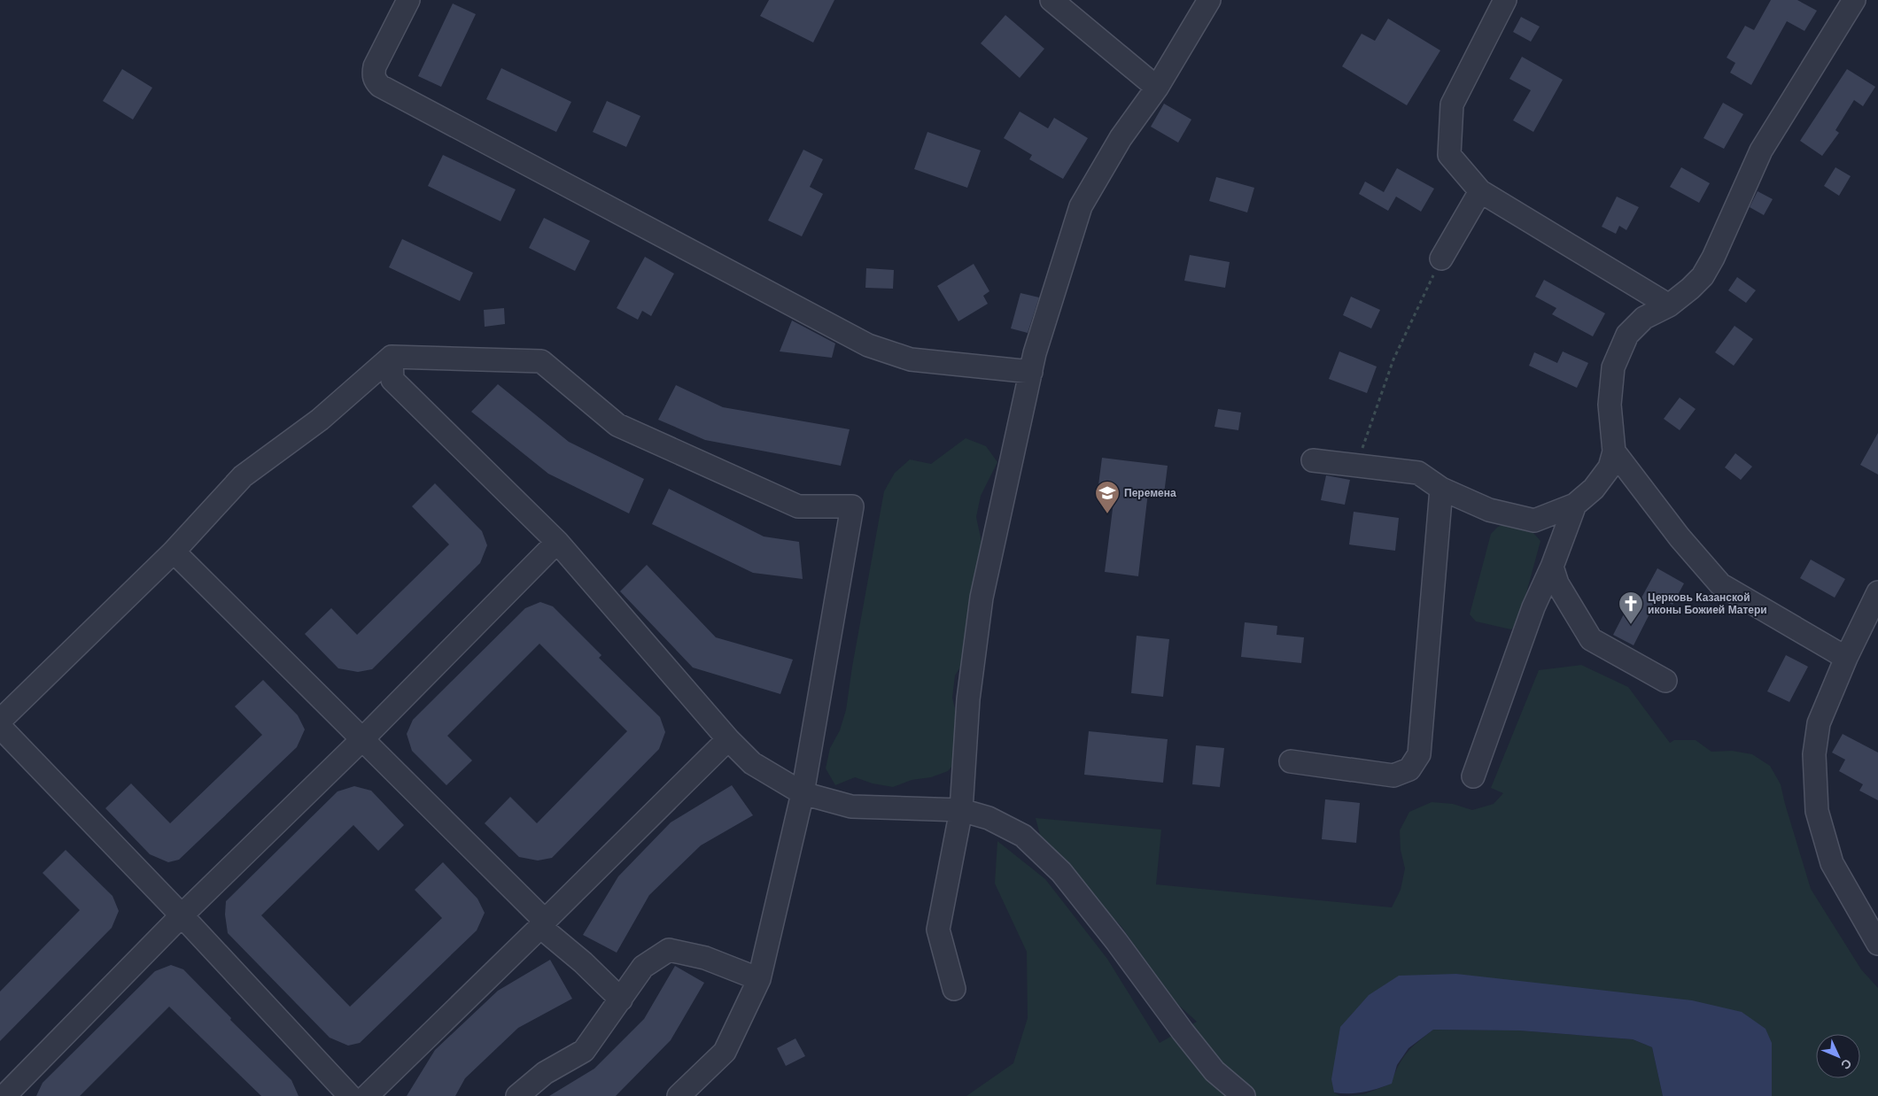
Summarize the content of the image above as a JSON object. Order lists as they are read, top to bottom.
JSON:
{
  "places": {
    "school or university": ["Перемена"],
    "church": ["Церковь Казанской иконы Божией Матери"]
  },
  "north": "bottom right"
}
